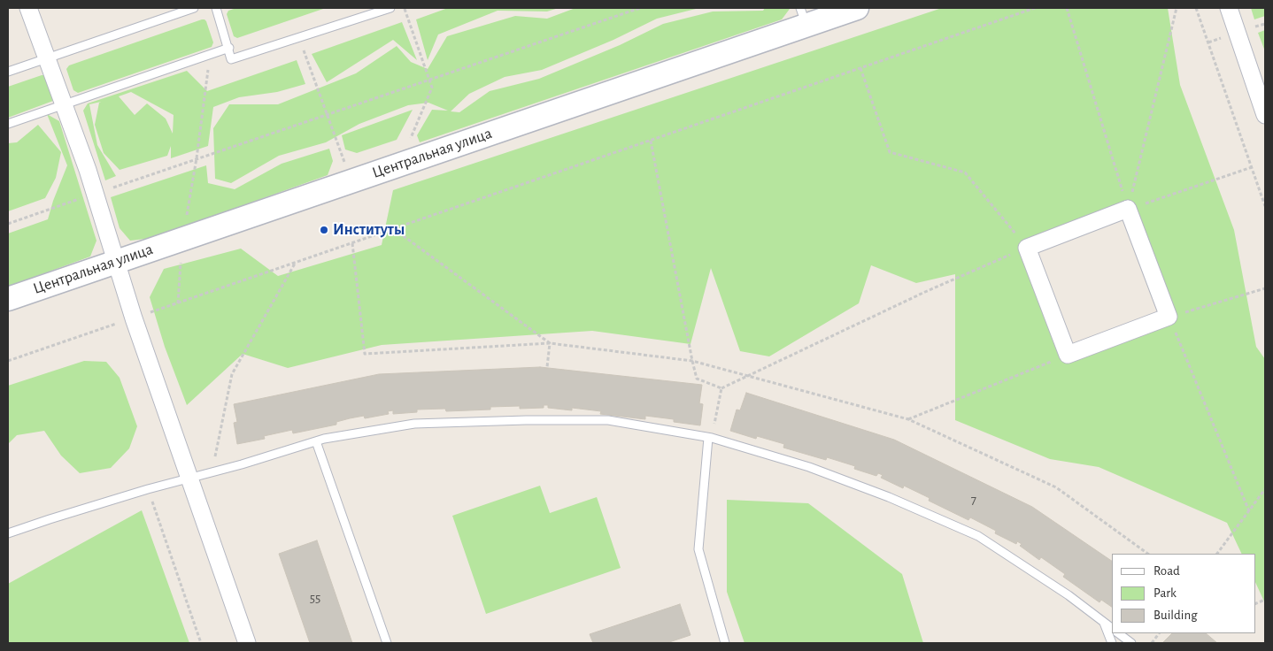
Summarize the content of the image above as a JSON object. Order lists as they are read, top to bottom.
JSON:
{
  "streets": {
    "main road": ["Центральная улица"]
  },
  "places": ["Институты"],
  "house_numbers": ["7", "55"],
  "legend": ["Road", "Park", "Building"]
}
